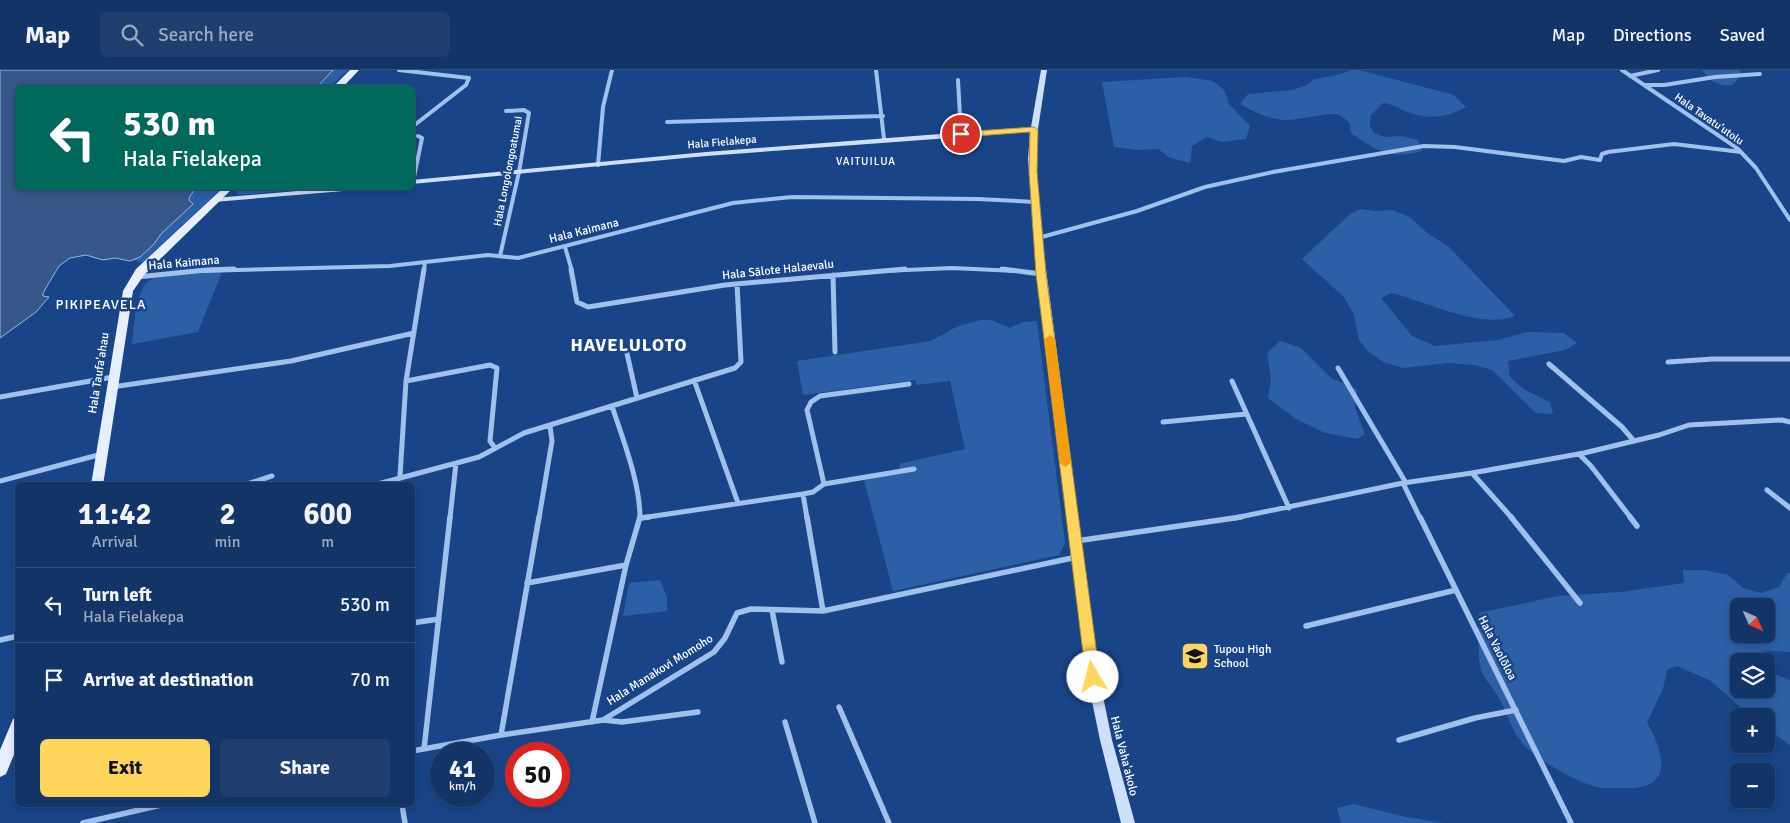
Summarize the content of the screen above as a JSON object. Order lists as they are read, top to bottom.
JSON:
{
  "streets": {
    "main road": ["Hala Fielakepa", "Hala Taufa'ahau", "Hala Vaha'akolo"],
    "street": [
      "Hala Tavatu'utolu",
      "Hala Longolongoatumai",
      "Hala Kaimana",
      "Hala Sālote Halaevalu",
      "Hala Vaolōloa",
      "Hala Manakovi Momoho"
    ]
  },
  "crossings": [
    ["Hala Fielakepa", "Hala Longolongoatumai"],
    ["Hala Fielakepa", "Hala Vaha'akolo"],
    ["Hala Longolongoatumai", "Hala Kaimana"],
    ["Hala Kaimana", "Hala Sālote Halaevalu"],
    ["Hala Kaimana", "Hala Taufa'ahau"],
    ["Hala Kaimana", "Hala Vaha'akolo"],
    ["Hala Sālote Halaevalu", "Hala Vaha'akolo"],
    ["Hala Manakovi Momoho", "Hala Vaha'akolo"]
  ],
  "districts": ["VAITUILUA", "PIKIPEAVELA", "HAVELULOTO"],
  "places": {
    "school or university": ["Tupou High School"]
  },
  "north": "bottom right",
  "page": {
    "header": "Map",
    "search": "Search here",
    "nav": ["Map", "Directions", "Saved"],
    "turn": ["530 m", "Hala Fielakepa"],
    "eta": [
      "11:42",
      "Arrival",
      "2",
      "min",
      "600",
      "m"
    ],
    "list": [
      {
        "name": "Turn left",
        "note": "Hala Fielakepa",
        "value": "530 m"
      },
      {
        "name": "Arrive at destination",
        "value": "70 m"
      }
    ],
    "map_buttons": ["+", "−"],
    "buttons": ["Exit", "Share"],
    "speed": "41 km/h",
    "limit": "50"
  }
}
